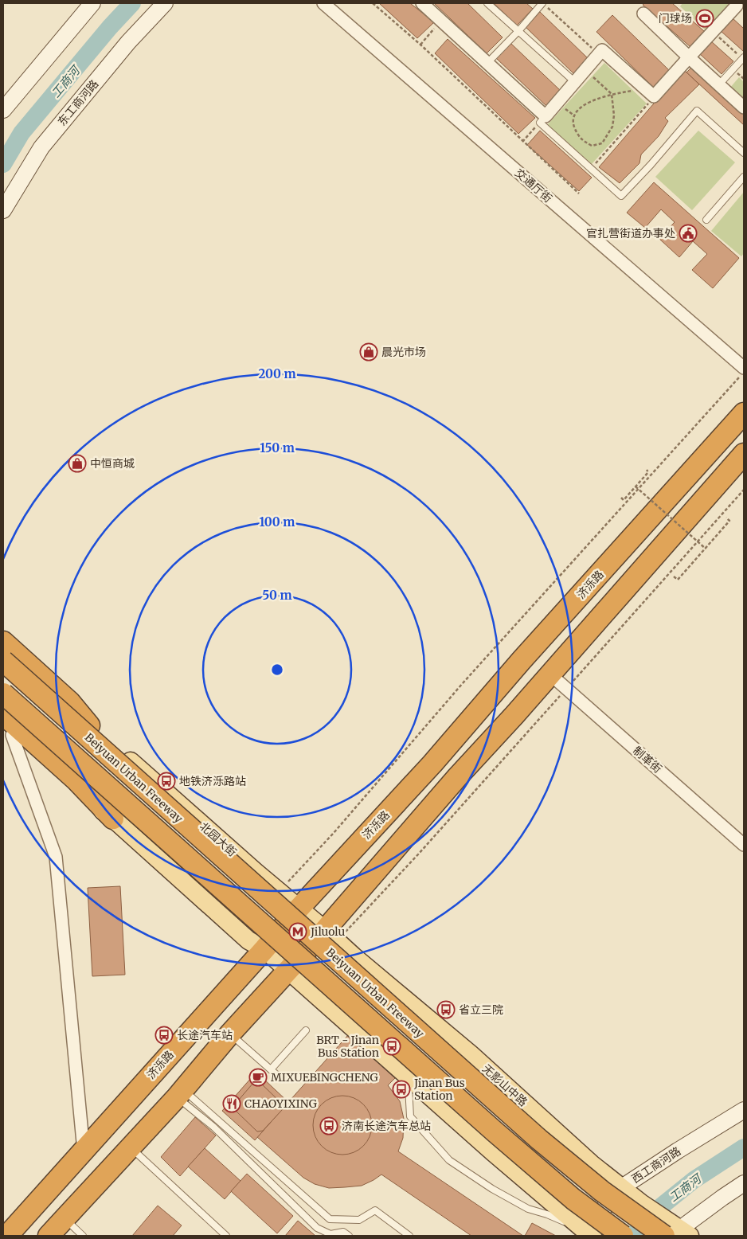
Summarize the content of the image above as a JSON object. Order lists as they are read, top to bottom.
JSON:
{
  "streets": {
    "highway": ["济泺路", "Beiyuan Urban Freeway"],
    "main road": ["北园大街", "无影山中路"],
    "street": [
      "东工商河路",
      "交通厅街",
      "制革街",
      "西工商河路"
    ]
  },
  "crossings": [
    ["济泺路", "北园大街"],
    ["Beiyuan Urban Freeway", "无影山中路"],
    ["北园大街", "无影山中路"],
    ["无影山中路", "西工商河路"]
  ],
  "water": ["工商河"],
  "places": {
    "sports": ["门球场"],
    "public building": ["官扎营街道办事处"],
    "shop": ["晨光市场", "中恒商城"],
    "bus stop": [
      "地铁济泺路站",
      "省立三院",
      "长途汽车站",
      "BRT - Jinan Bus Station",
      "Jinan Bus Station",
      "济南长途汽车总站"
    ],
    "metro station": ["Jiluolu"],
    "cafe": ["MIXUEBINGCHENG"],
    "restaurant": ["CHAOYIXING"]
  },
  "rings": [
    "200 m",
    "150 m",
    "100 m",
    "50 m"
  ]
}
